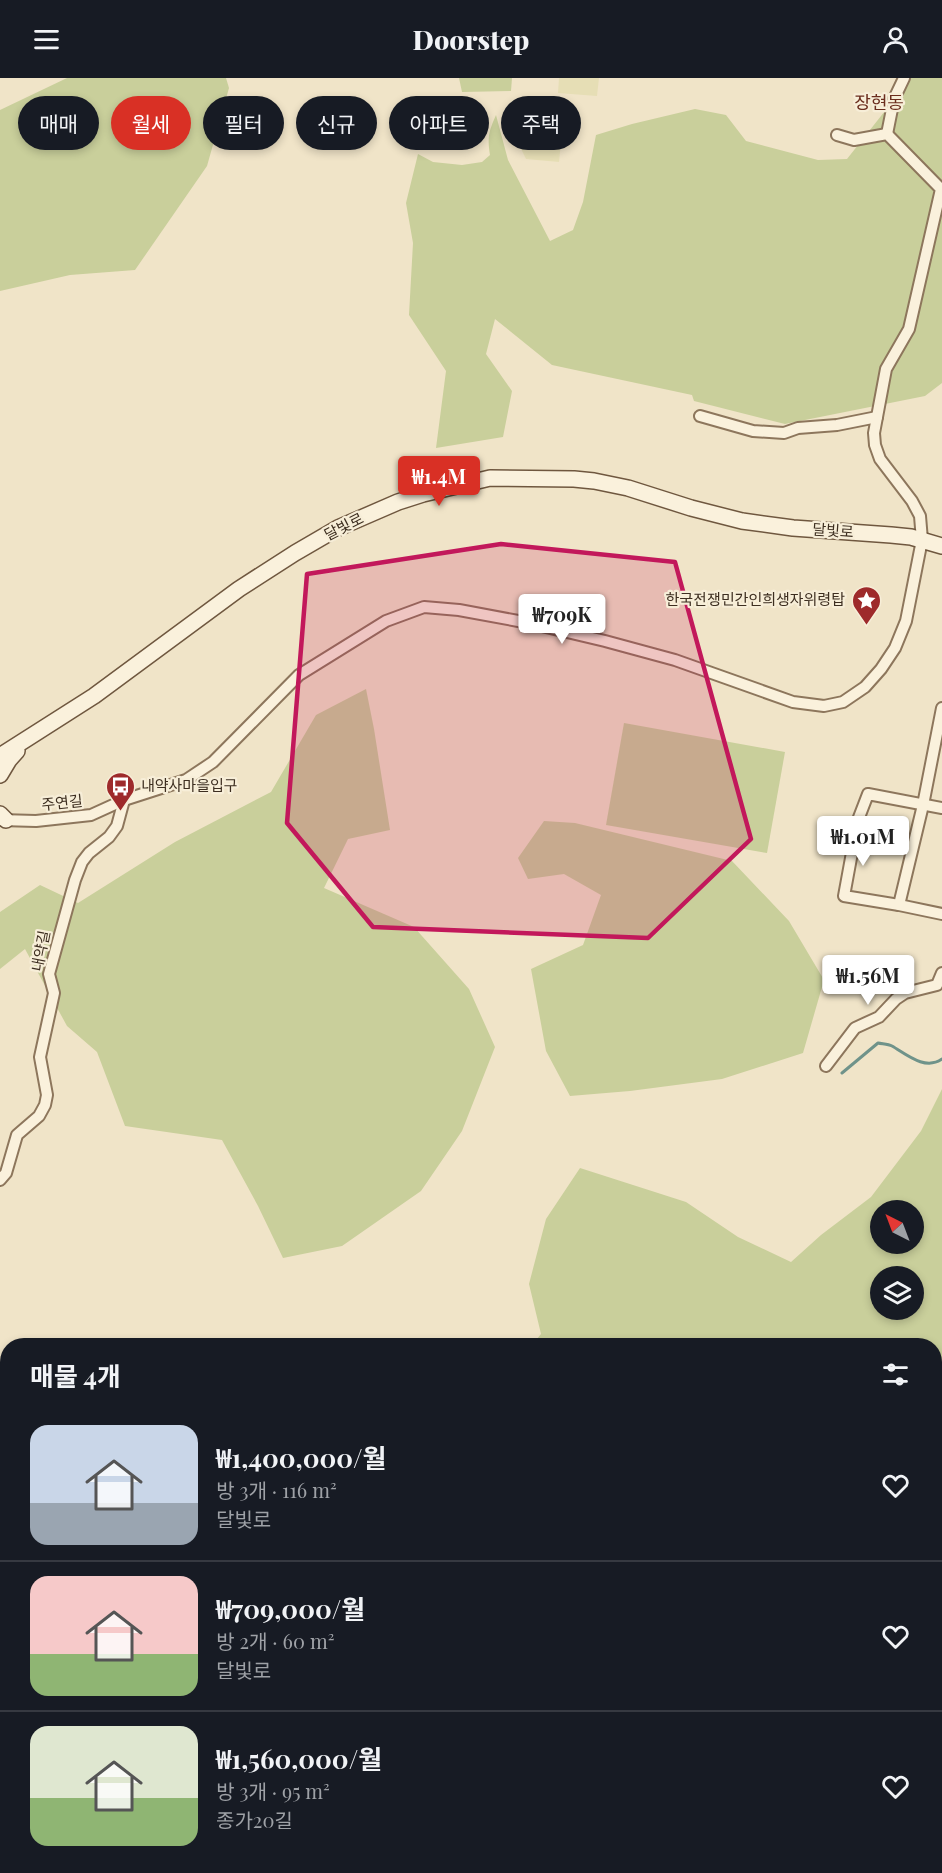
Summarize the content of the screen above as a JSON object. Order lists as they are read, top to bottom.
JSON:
{
  "streets": {
    "main road": ["달빛로"],
    "street": ["주연길", "내약길"]
  },
  "crossings": [
    ["주연길", "내약길"]
  ],
  "districts": ["장현동"],
  "places": {
    "place": ["한국전쟁민간인희생자위령탑"],
    "bus stop": ["내약사마을입구"]
  },
  "north": "top left",
  "page": {
    "header": "Doorstep",
    "chip": [
      "매매",
      "월세",
      "필터",
      "신규",
      "아파트",
      "주택"
    ],
    "price": [
      "₩1.4M",
      "₩709K",
      "₩1.01M",
      "₩1.56M"
    ],
    "heading": "매물 4개",
    "list": [
      {
        "name": "₩1,400,000/월",
        "note": "방 3개 · 116 m² · 달빛로"
      },
      {
        "name": "₩709,000/월",
        "note": "방 2개 · 60 m² · 달빛로"
      },
      {
        "name": "₩1,560,000/월",
        "note": "방 3개 · 95 m² · 종가20길"
      }
    ]
  }
}
